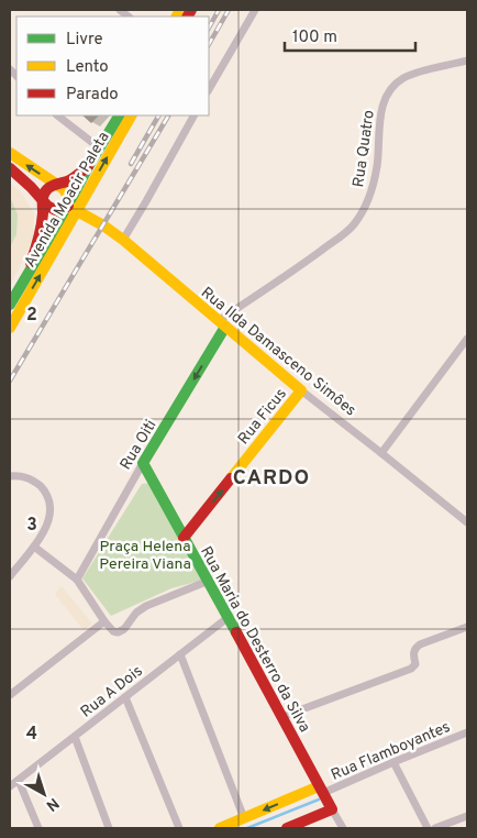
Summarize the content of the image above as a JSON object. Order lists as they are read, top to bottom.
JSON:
{
  "streets": {
    "street": [
      "Rua Quatro",
      "Avenida Moacir Paleta",
      "Rua Ilda Damasceno Simôes",
      "Rua Ficus",
      "Rua Oiti",
      "Rua Maria do Desterro da Silva",
      "Rua A Dois",
      "Rua Flamboyantes"
    ]
  },
  "crossings": [
    ["Rua Quatro", "Rua Ilda Damasceno Simôes"],
    ["Rua Quatro", "Rua Oiti"],
    ["Avenida Moacir Paleta", "Rua Ilda Damasceno Simôes"],
    ["Rua Ilda Damasceno Simôes", "Rua Ficus"],
    ["Rua Ilda Damasceno Simôes", "Rua Oiti"],
    ["Rua Ficus", "Rua Maria do Desterro da Silva"],
    ["Rua Oiti", "Rua Maria do Desterro da Silva"],
    ["Rua Maria do Desterro da Silva", "Rua A Dois"],
    ["Rua Maria do Desterro da Silva", "Rua Flamboyantes"]
  ],
  "one_way": ["Rua Ficus", "Rua Oiti"],
  "districts": ["CARDO"],
  "parks": ["Praça Helena Pereira Viana"],
  "legend": ["Livre", "Lento", "Parado"],
  "scale_bar": "100 m",
  "north": "bottom right",
  "grid": {
    "rows": ["2", "3", "4"]
  }
}
